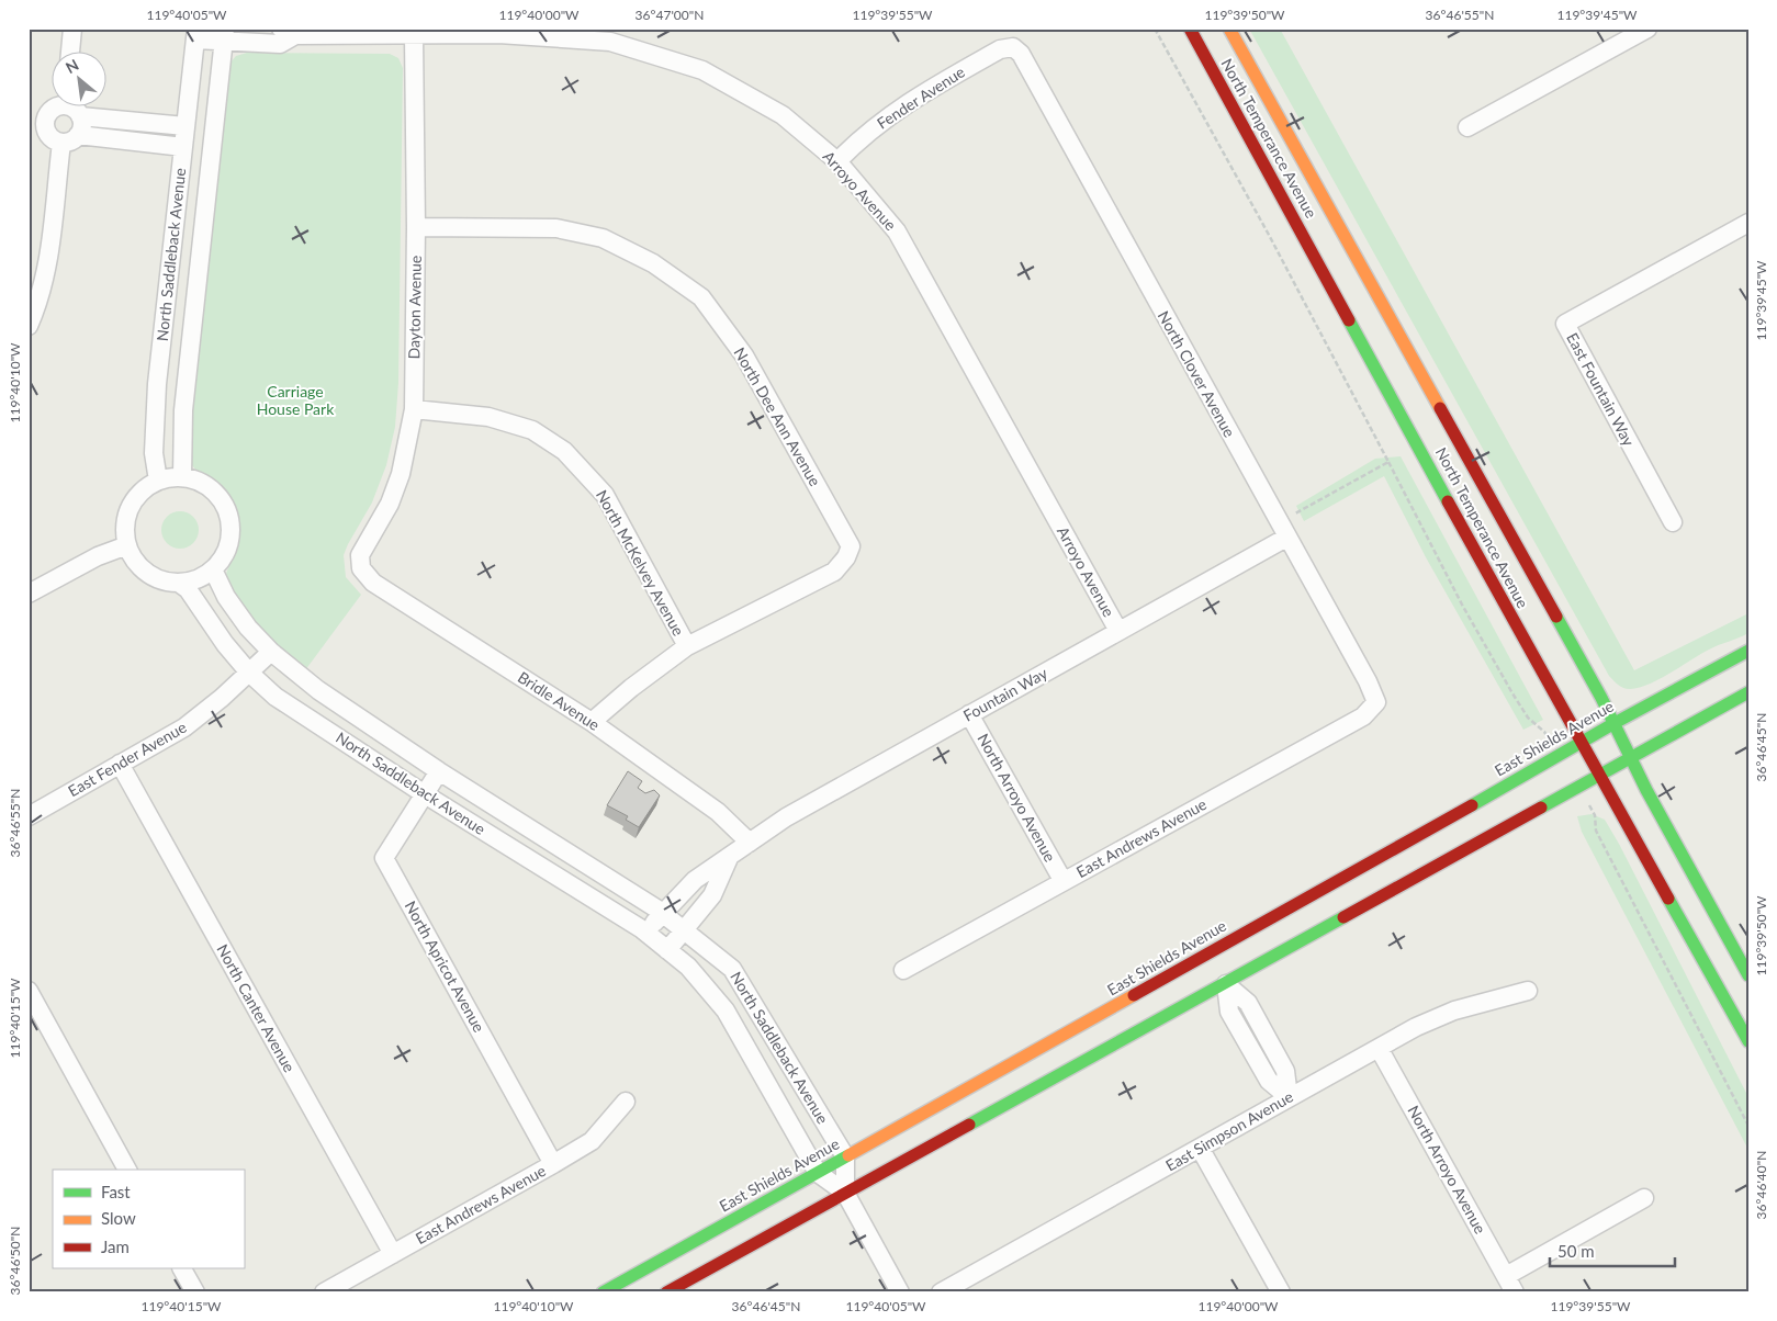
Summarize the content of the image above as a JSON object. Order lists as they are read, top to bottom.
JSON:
{
  "streets": {
    "main road": ["North Temperance Avenue", "East Shields Avenue"],
    "street": [
      "Fender Avenue",
      "Arroyo Avenue",
      "North Saddleback Avenue",
      "Dayton Avenue",
      "North Clover Avenue",
      "East Fountain Way",
      "North Dee Ann Avenue",
      "North McKelvey Avenue",
      "Fountain Way",
      "Bridle Avenue",
      "East Fender Avenue",
      "North Arroyo Avenue",
      "East Andrews Avenue",
      "North Apricot Avenue",
      "North Canter Avenue",
      "East Simpson Avenue"
    ]
  },
  "crossings": [
    ["Fender Avenue", "Arroyo Avenue"],
    ["Fender Avenue", "North Clover Avenue"],
    ["North Temperance Avenue", "East Shields Avenue"],
    ["Arroyo Avenue", "North Saddleback Avenue"],
    ["Arroyo Avenue", "Dayton Avenue"],
    ["Arroyo Avenue", "Fountain Way"],
    ["North Saddleback Avenue", "Fountain Way"],
    ["North Saddleback Avenue", "East Shields Avenue"],
    ["North Saddleback Avenue", "East Fender Avenue"],
    ["North Saddleback Avenue", "North Apricot Avenue"],
    ["Dayton Avenue", "North Dee Ann Avenue"],
    ["Dayton Avenue", "North McKelvey Avenue"],
    ["Dayton Avenue", "Bridle Avenue"],
    ["North Clover Avenue", "Fountain Way"],
    ["North Clover Avenue", "East Andrews Avenue"],
    ["North Dee Ann Avenue", "North McKelvey Avenue"],
    ["Fountain Way", "Bridle Avenue"],
    ["Fountain Way", "North Arroyo Avenue"],
    ["East Fender Avenue", "North Canter Avenue"],
    ["North Arroyo Avenue", "East Andrews Avenue"],
    ["North Arroyo Avenue", "East Simpson Avenue"],
    ["East Andrews Avenue", "North Apricot Avenue"],
    ["East Andrews Avenue", "North Canter Avenue"]
  ],
  "parks": ["Carriage House Park"],
  "legend": ["Fast", "Slow", "Jam"],
  "scale_bar": "50 m",
  "north": "top left",
  "coordinates": [
    "119°40'05\"W",
    "119°40'00\"W",
    "36°47'00\"N",
    "119°39'55\"W",
    "119°39'50\"W",
    "36°46'55\"N",
    "119°39'45\"W",
    "119°40'10\"W",
    "36°46'45\"N",
    "119°40'15\"W",
    "36°46'40\"N",
    "36°46'50\"N"
  ]
}
